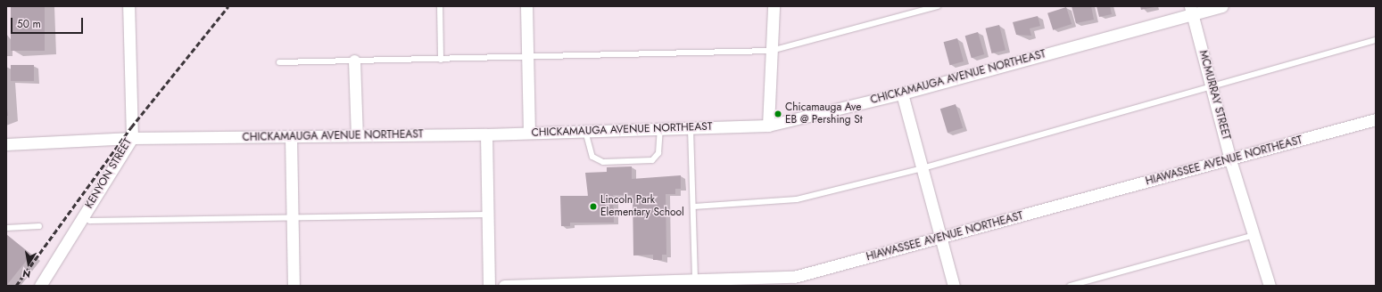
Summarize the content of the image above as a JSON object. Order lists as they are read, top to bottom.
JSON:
{
  "streets": {
    "street": [
      "CHICKAMAUGA AVENUE NORTHEAST",
      "MCMURRAY STREET",
      "HIAWASSEE AVENUE NORTHEAST",
      "KENYON STREET"
    ]
  },
  "crossings": [
    ["CHICKAMAUGA AVENUE NORTHEAST", "MCMURRAY STREET"],
    ["CHICKAMAUGA AVENUE NORTHEAST", "KENYON STREET"],
    ["MCMURRAY STREET", "HIAWASSEE AVENUE NORTHEAST"]
  ],
  "places": ["Chicamauga Ave EB @ Pershing St", "Lincoln Park Elementary School"],
  "scale_bar": "50 m",
  "north": "bottom"
}
